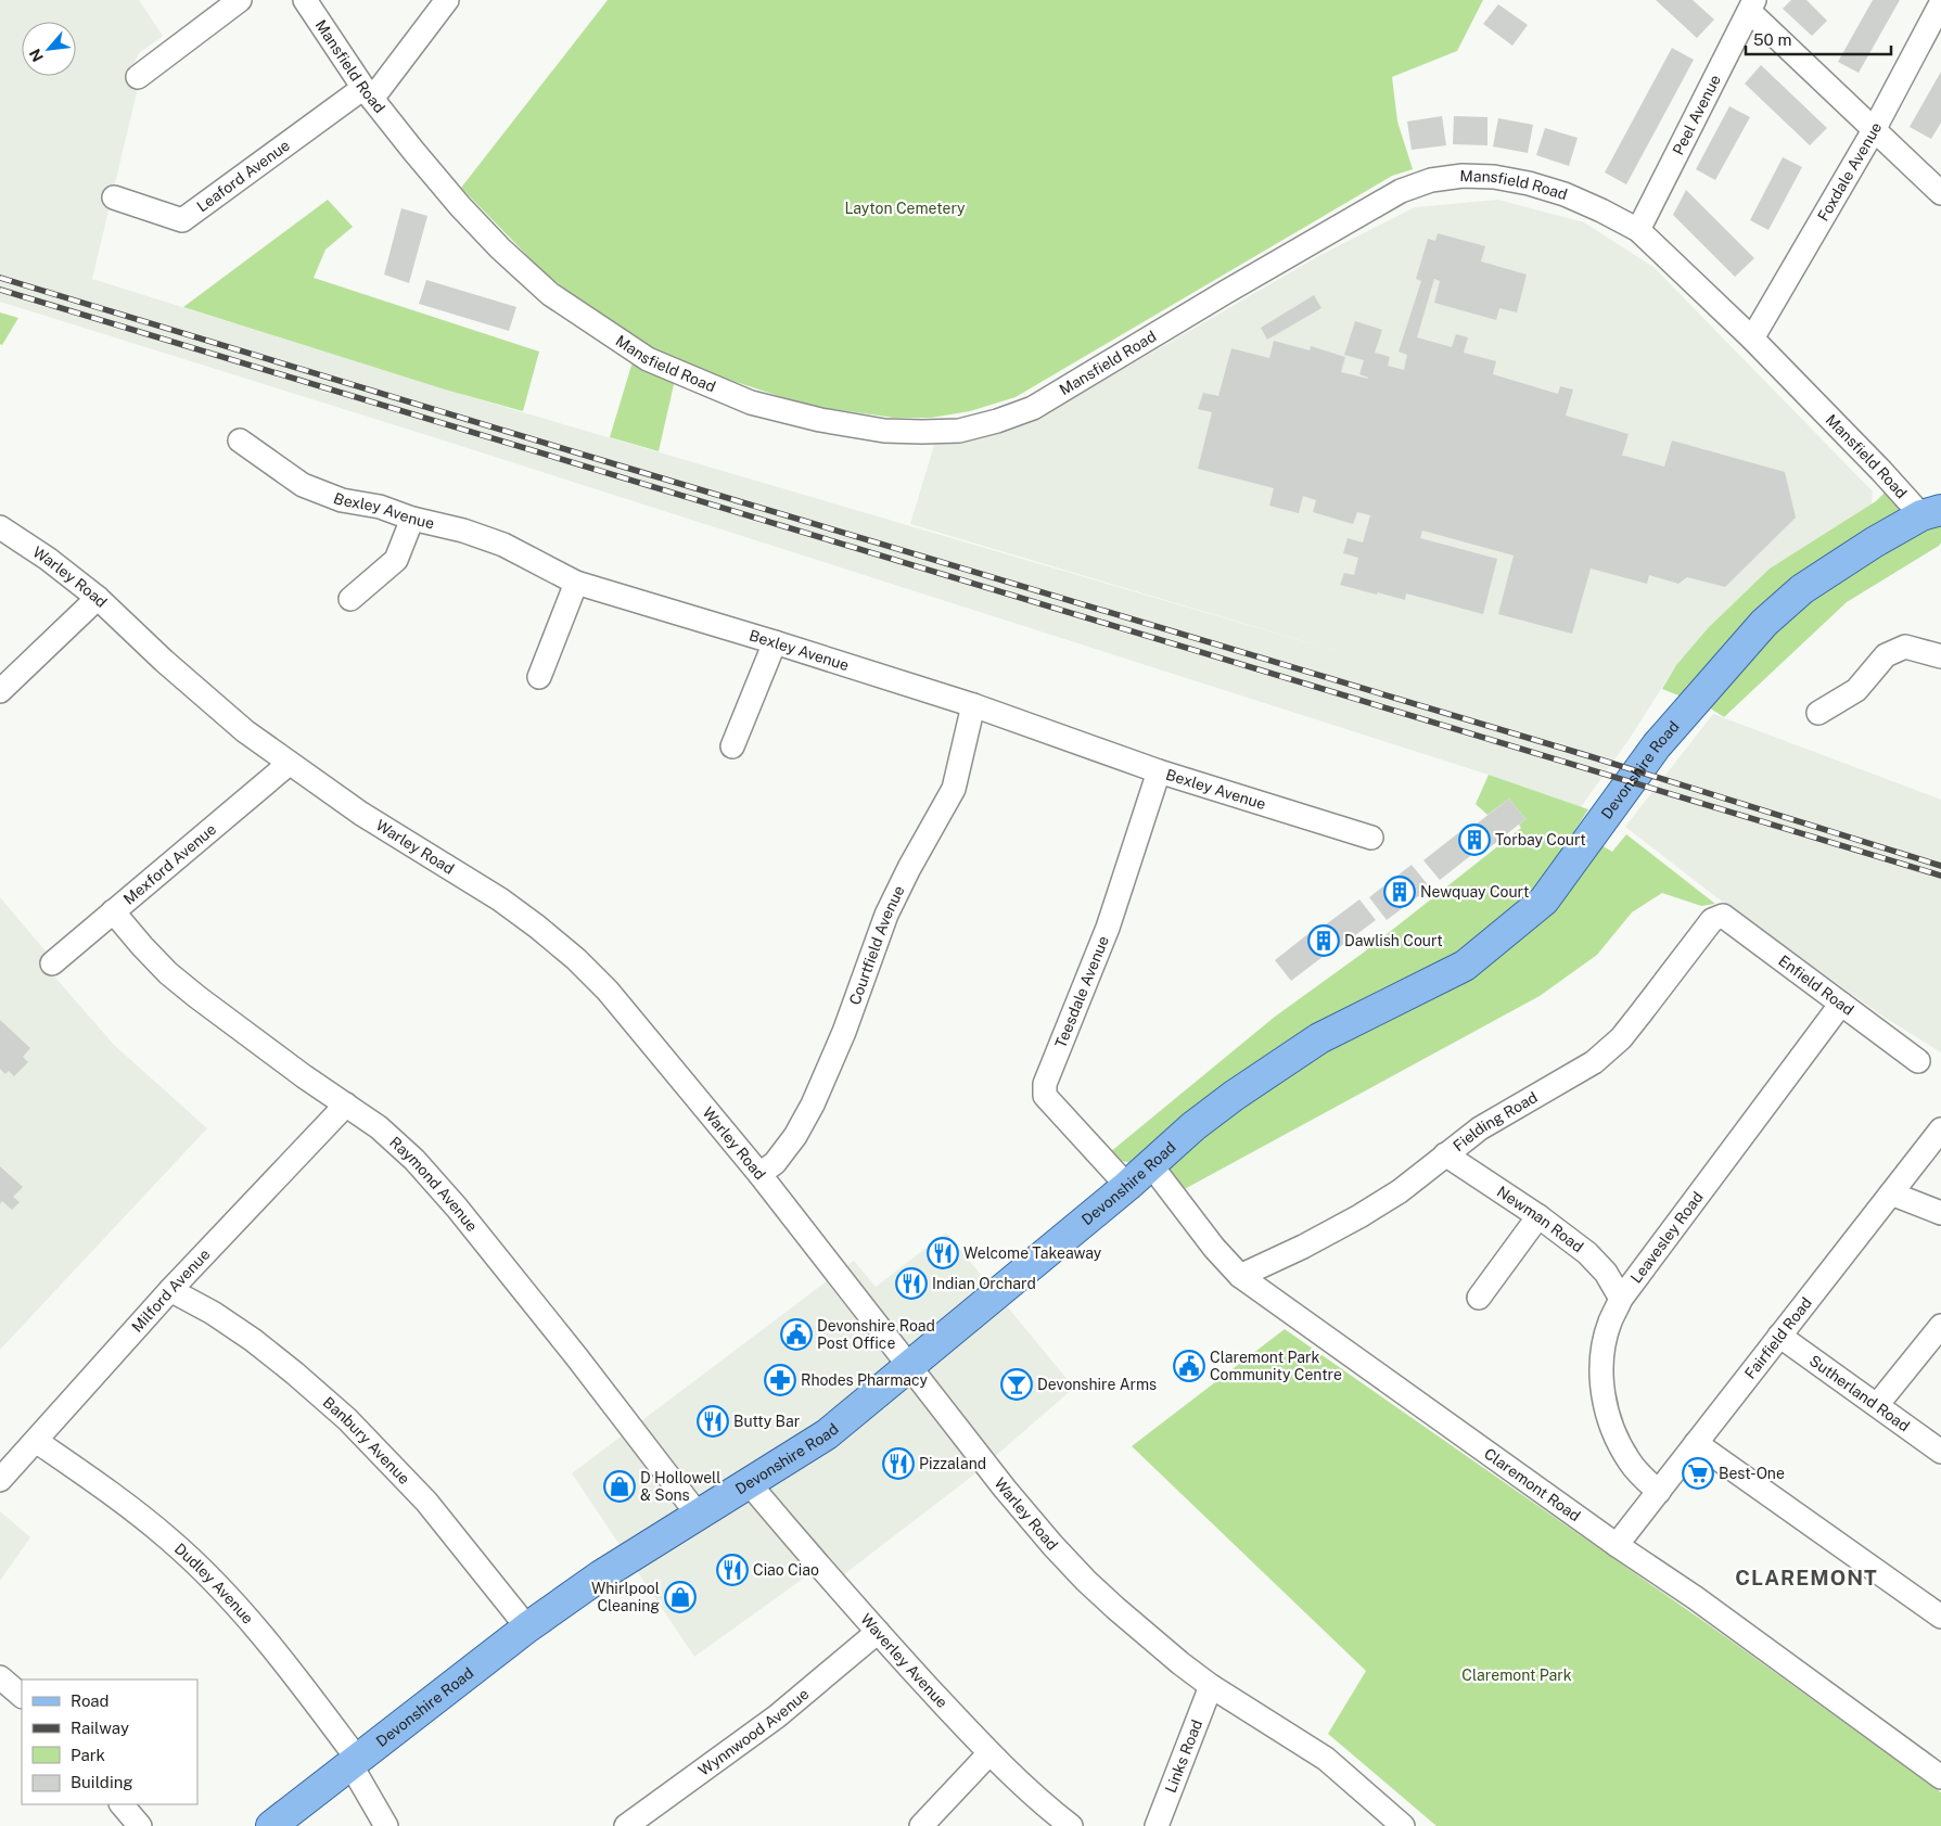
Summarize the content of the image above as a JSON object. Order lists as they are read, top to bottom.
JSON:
{
  "streets": {
    "main road": ["Devonshire Road"],
    "street": [
      "Mansfield Road",
      "Peel Avenue",
      "Foxdale Avenue",
      "Leaford Avenue",
      "Bexley Avenue",
      "Warley Road",
      "Mexford Avenue",
      "Courtfield Avenue",
      "Enfield Road",
      "Teesdale Avenue",
      "Fielding Road",
      "Raymond Avenue",
      "Newman Road",
      "Leavesley Road",
      "Milford Avenue",
      "Fairfield Road",
      "Sutherland Road",
      "Banbury Avenue",
      "Claremont Road",
      "Dudley Avenue",
      "Waverley Avenue",
      "Wynnwood Avenue",
      "Links Road"
    ]
  },
  "crossings": [
    ["Mansfield Road", "Peel Avenue"],
    ["Mansfield Road", "Foxdale Avenue"],
    ["Mansfield Road", "Leaford Avenue"],
    ["Mansfield Road", "Devonshire Road"],
    ["Bexley Avenue", "Courtfield Avenue"],
    ["Bexley Avenue", "Teesdale Avenue"],
    ["Warley Road", "Devonshire Road"],
    ["Warley Road", "Mexford Avenue"],
    ["Warley Road", "Courtfield Avenue"],
    ["Warley Road", "Links Road"],
    ["Devonshire Road", "Teesdale Avenue"],
    ["Devonshire Road", "Raymond Avenue"],
    ["Devonshire Road", "Banbury Avenue"],
    ["Devonshire Road", "Claremont Road"],
    ["Devonshire Road", "Dudley Avenue"],
    ["Devonshire Road", "Waverley Avenue"],
    ["Mexford Avenue", "Raymond Avenue"],
    ["Enfield Road", "Fielding Road"],
    ["Enfield Road", "Leavesley Road"],
    ["Fielding Road", "Newman Road"],
    ["Fielding Road", "Claremont Road"],
    ["Raymond Avenue", "Milford Avenue"],
    ["Newman Road", "Leavesley Road"],
    ["Leavesley Road", "Fairfield Road"],
    ["Milford Avenue", "Banbury Avenue"],
    ["Milford Avenue", "Dudley Avenue"],
    ["Fairfield Road", "Sutherland Road"],
    ["Fairfield Road", "Claremont Road"],
    ["Waverley Avenue", "Wynnwood Avenue"]
  ],
  "districts": ["CLAREMONT"],
  "parks": ["Layton Cemetery", "Claremont Park"],
  "places": {
    "building": ["Torbay Court", "Newquay Court", "Dawlish Court"],
    "restaurant": [
      "Welcome Takeaway",
      "Indian Orchard",
      "Butty Bar",
      "Pizzaland",
      "Ciao Ciao"
    ],
    "public building": ["Devonshire Road Post Office", "Claremont Park Community Centre"],
    "pharmacy": ["Rhodes Pharmacy"],
    "bar": ["Devonshire Arms"],
    "supermarket": ["Best-One"],
    "shop": ["D Hollowell & Sons", "Whirlpool Cleaning"]
  },
  "legend": [
    "Road",
    "Railway",
    "Park",
    "Building"
  ],
  "scale_bar": "50 m",
  "north": "bottom left"
}
